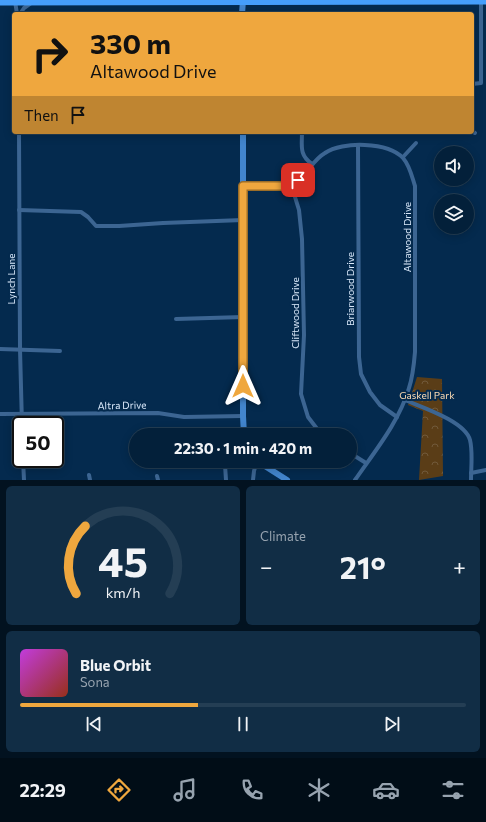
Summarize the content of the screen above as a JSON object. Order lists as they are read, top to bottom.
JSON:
{
  "streets": {
    "street": [
      "Altawood Drive",
      "Lynch Lane",
      "Briarwood Drive",
      "Cliftwood Drive",
      "Altra Drive"
    ]
  },
  "crossings": [
    ["Altawood Drive", "Briarwood Drive"],
    ["Lynch Lane", "Altra Drive"]
  ],
  "parks": ["Gaskell Park"],
  "page": {
    "turn": ["330 m", "Altawood Drive"],
    "then": "Then",
    "limit": "50",
    "trip": "22:30 · 1 min · 420 m",
    "tile": "Climate",
    "heat": ["−", "21°", "+"],
    "song": ["Blue Orbit", "Sona"],
    "tabs": "22:29",
    "gauge": ["45", "km/h"]
  }
}
